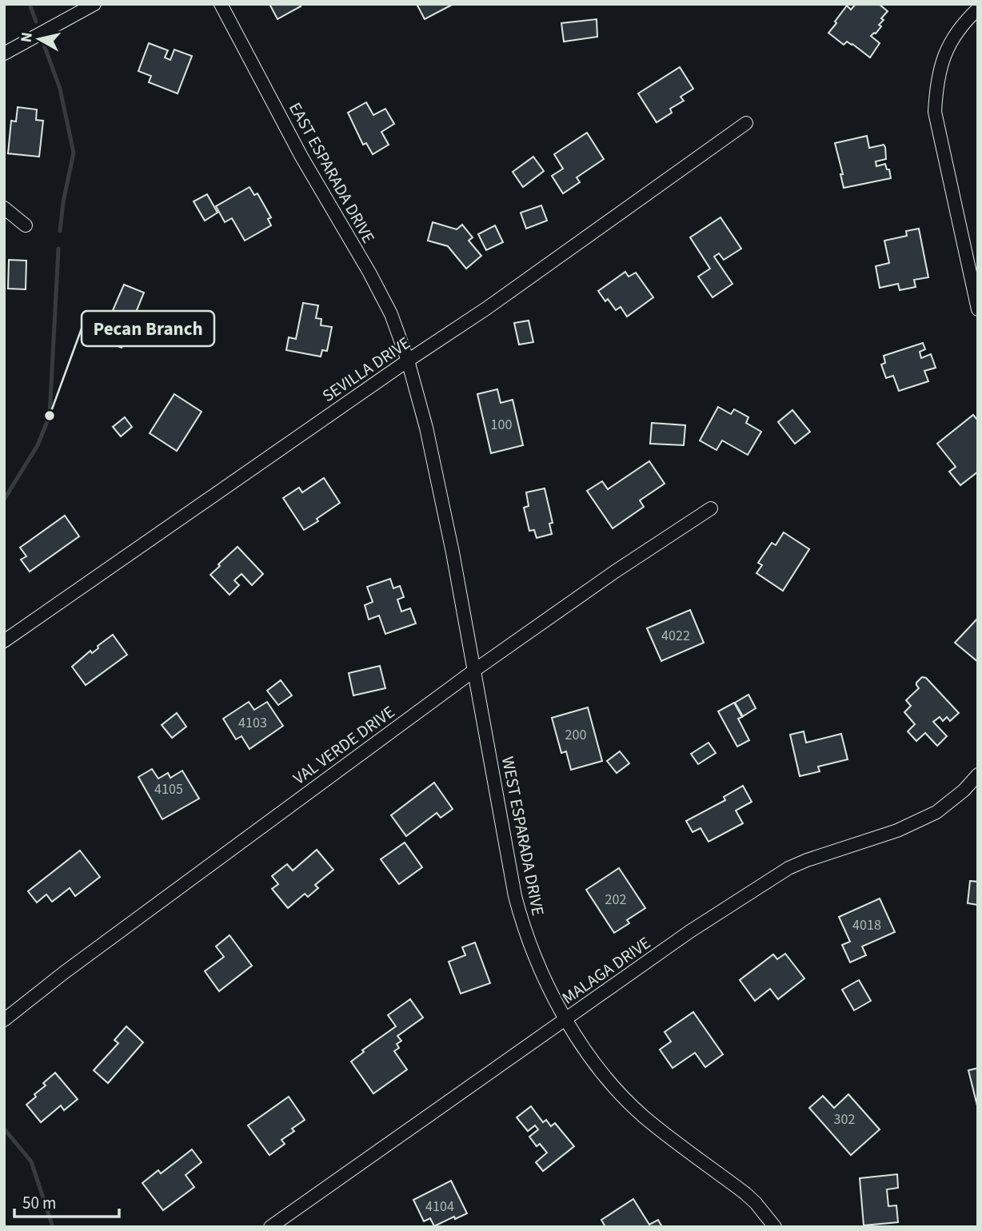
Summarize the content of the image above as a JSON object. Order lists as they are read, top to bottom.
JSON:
{
  "streets": {
    "street": [
      "EAST ESPARADA DRIVE",
      "SEVILLA DRIVE",
      "VAL VERDE DRIVE",
      "WEST ESPARADA DRIVE",
      "MALAGA DRIVE"
    ]
  },
  "crossings": [
    ["EAST ESPARADA DRIVE", "SEVILLA DRIVE"],
    ["EAST ESPARADA DRIVE", "WEST ESPARADA DRIVE"],
    ["SEVILLA DRIVE", "WEST ESPARADA DRIVE"],
    ["VAL VERDE DRIVE", "WEST ESPARADA DRIVE"],
    ["WEST ESPARADA DRIVE", "MALAGA DRIVE"]
  ],
  "places": ["Pecan Branch"],
  "house_numbers": [
    "100",
    "4022",
    "4103",
    "200",
    "4105",
    "202",
    "4018",
    "302",
    "4104"
  ],
  "scale_bar": "50 m",
  "north": "left"
}
